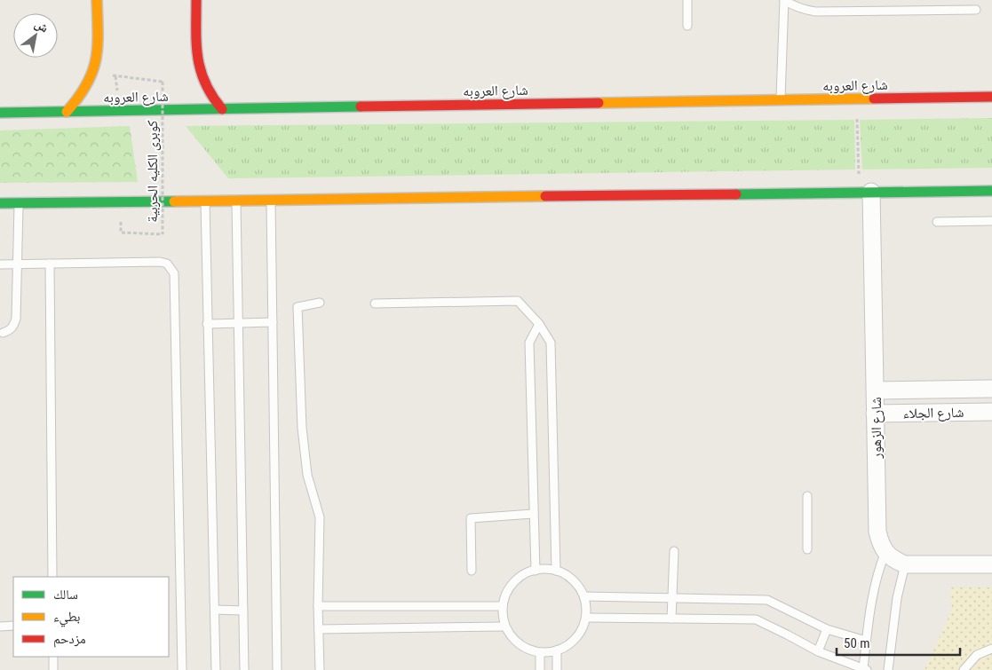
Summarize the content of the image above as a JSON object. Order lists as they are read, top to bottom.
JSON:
{
  "streets": {
    "main road": ["شارع العروبه"],
    "street": ["شارع الجلاء", "شارع الزهور"],
    "path": ["كوبرى الكليه الحربية"]
  },
  "crossings": [
    ["شارع الجلاء", "شارع الزهور"]
  ],
  "legend": ["سالك", "بطيء", "مزدحم"],
  "scale_bar": "50 m",
  "north": "top right"
}
